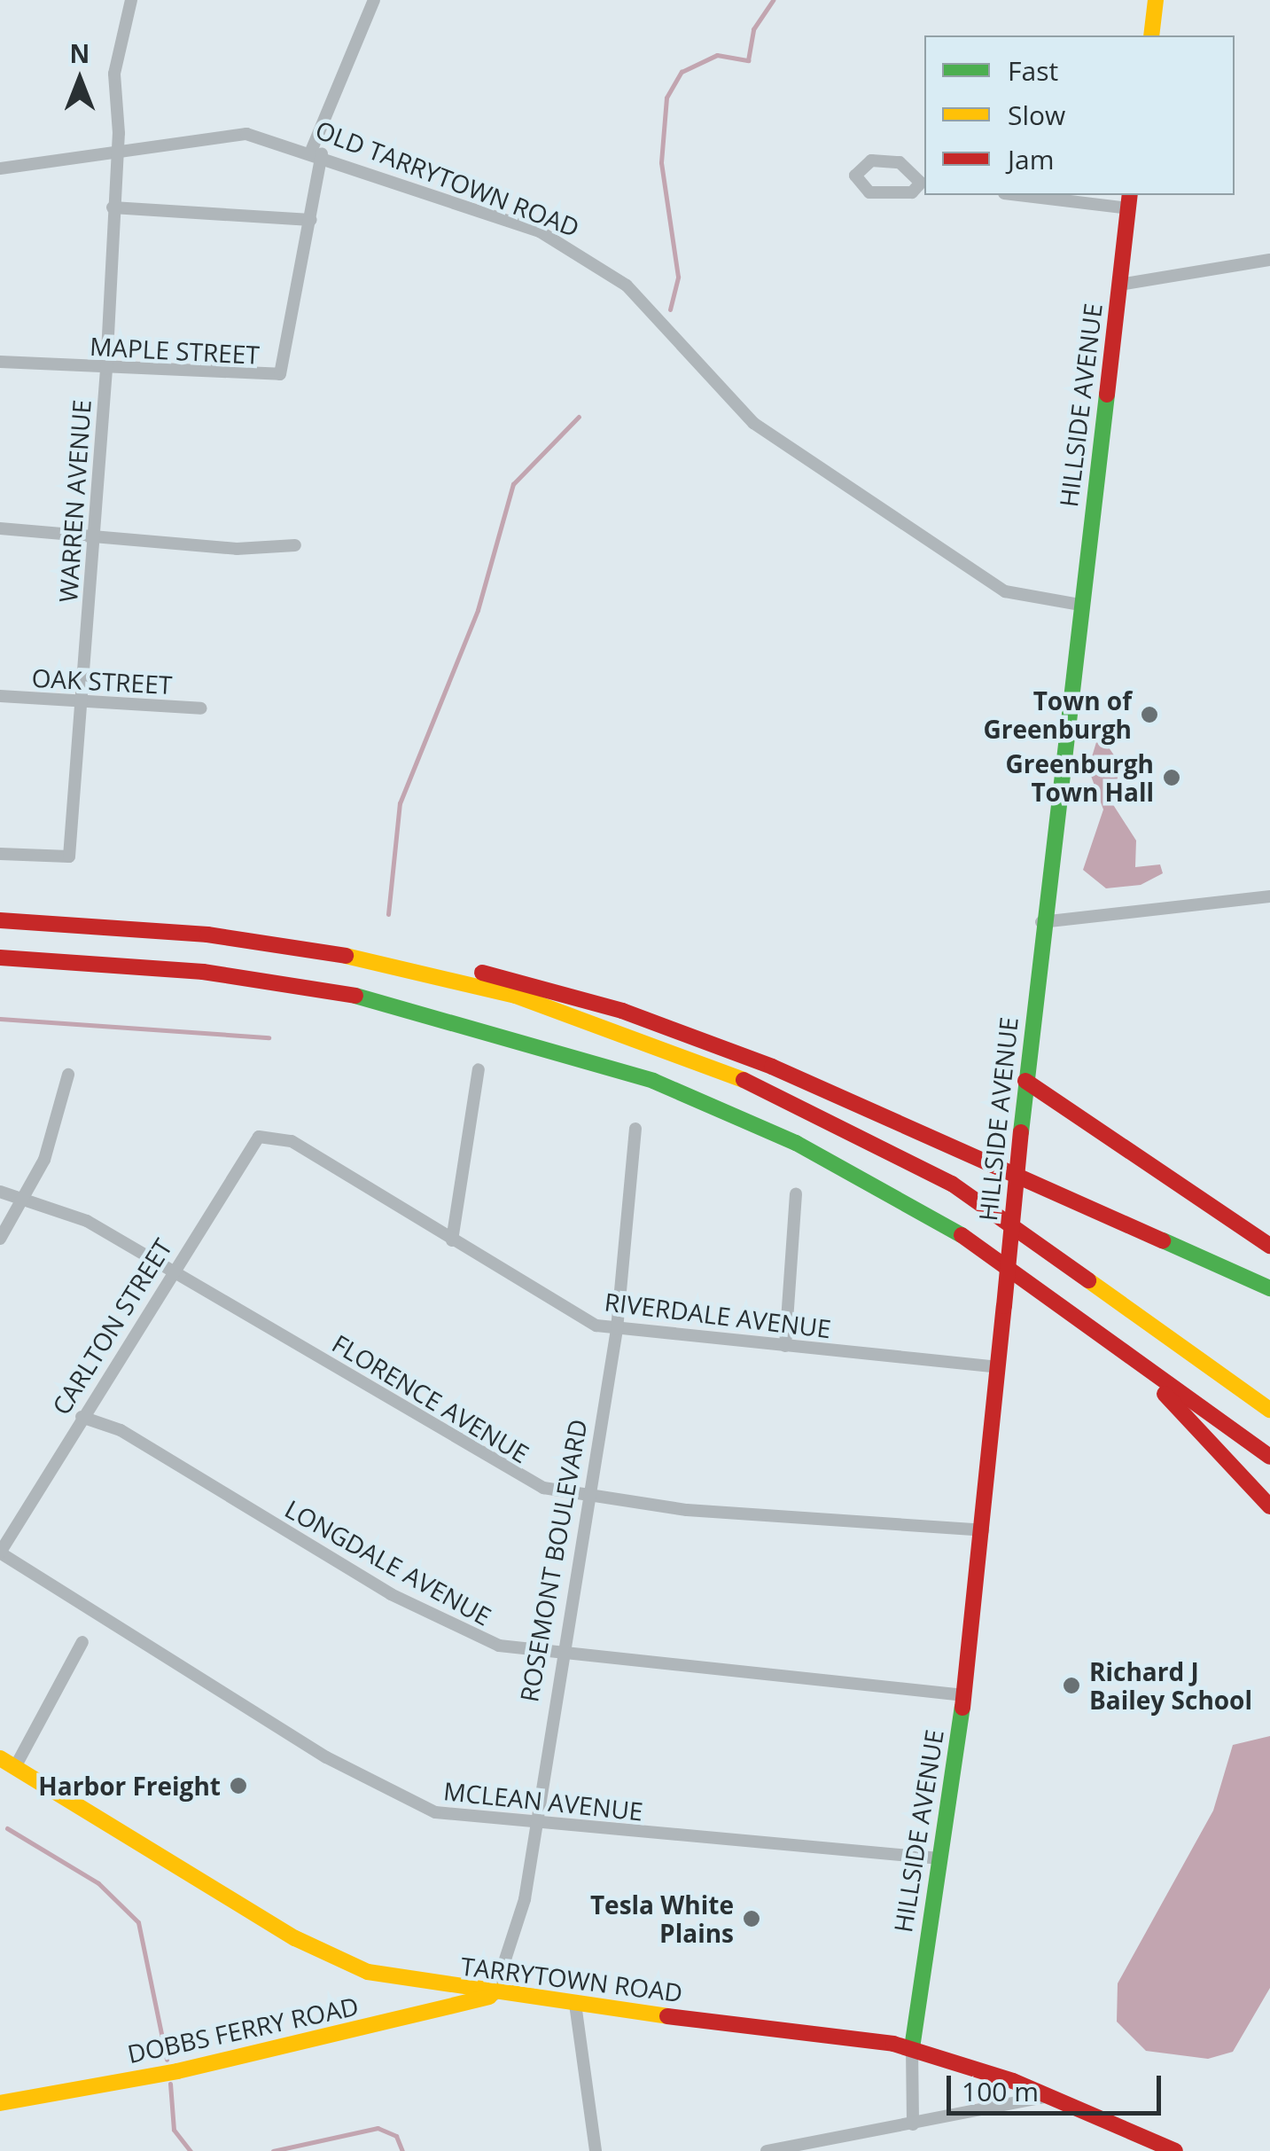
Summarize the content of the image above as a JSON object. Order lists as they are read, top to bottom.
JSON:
{
  "streets": {
    "main road": ["HILLSIDE AVENUE", "TARRYTOWN ROAD", "DOBBS FERRY ROAD"],
    "street": [
      "OLD TARRYTOWN ROAD",
      "MAPLE STREET",
      "WARREN AVENUE",
      "OAK STREET",
      "RIVERDALE AVENUE",
      "CARLTON STREET",
      "FLORENCE AVENUE",
      "ROSEMONT BOULEVARD",
      "LONGDALE AVENUE",
      "MCLEAN AVENUE"
    ]
  },
  "crossings": [
    ["OLD TARRYTOWN ROAD", "MAPLE STREET"],
    ["OLD TARRYTOWN ROAD", "HILLSIDE AVENUE"],
    ["OLD TARRYTOWN ROAD", "WARREN AVENUE"],
    ["MAPLE STREET", "WARREN AVENUE"],
    ["HILLSIDE AVENUE", "RIVERDALE AVENUE"],
    ["HILLSIDE AVENUE", "FLORENCE AVENUE"],
    ["HILLSIDE AVENUE", "LONGDALE AVENUE"],
    ["HILLSIDE AVENUE", "MCLEAN AVENUE"],
    ["HILLSIDE AVENUE", "TARRYTOWN ROAD"],
    ["WARREN AVENUE", "OAK STREET"],
    ["RIVERDALE AVENUE", "CARLTON STREET"],
    ["RIVERDALE AVENUE", "ROSEMONT BOULEVARD"],
    ["CARLTON STREET", "FLORENCE AVENUE"],
    ["CARLTON STREET", "LONGDALE AVENUE"],
    ["CARLTON STREET", "MCLEAN AVENUE"],
    ["FLORENCE AVENUE", "ROSEMONT BOULEVARD"],
    ["ROSEMONT BOULEVARD", "LONGDALE AVENUE"],
    ["ROSEMONT BOULEVARD", "MCLEAN AVENUE"],
    ["ROSEMONT BOULEVARD", "TARRYTOWN ROAD"],
    ["ROSEMONT BOULEVARD", "DOBBS FERRY ROAD"],
    ["TARRYTOWN ROAD", "DOBBS FERRY ROAD"]
  ],
  "places": [
    "Town of Greenburgh",
    "Greenburgh Town Hall",
    "Richard J Bailey School",
    "Harbor Freight",
    "Tesla White Plains"
  ],
  "legend": ["Fast", "Slow", "Jam"],
  "scale_bar": "100 m",
  "north": "top"
}
